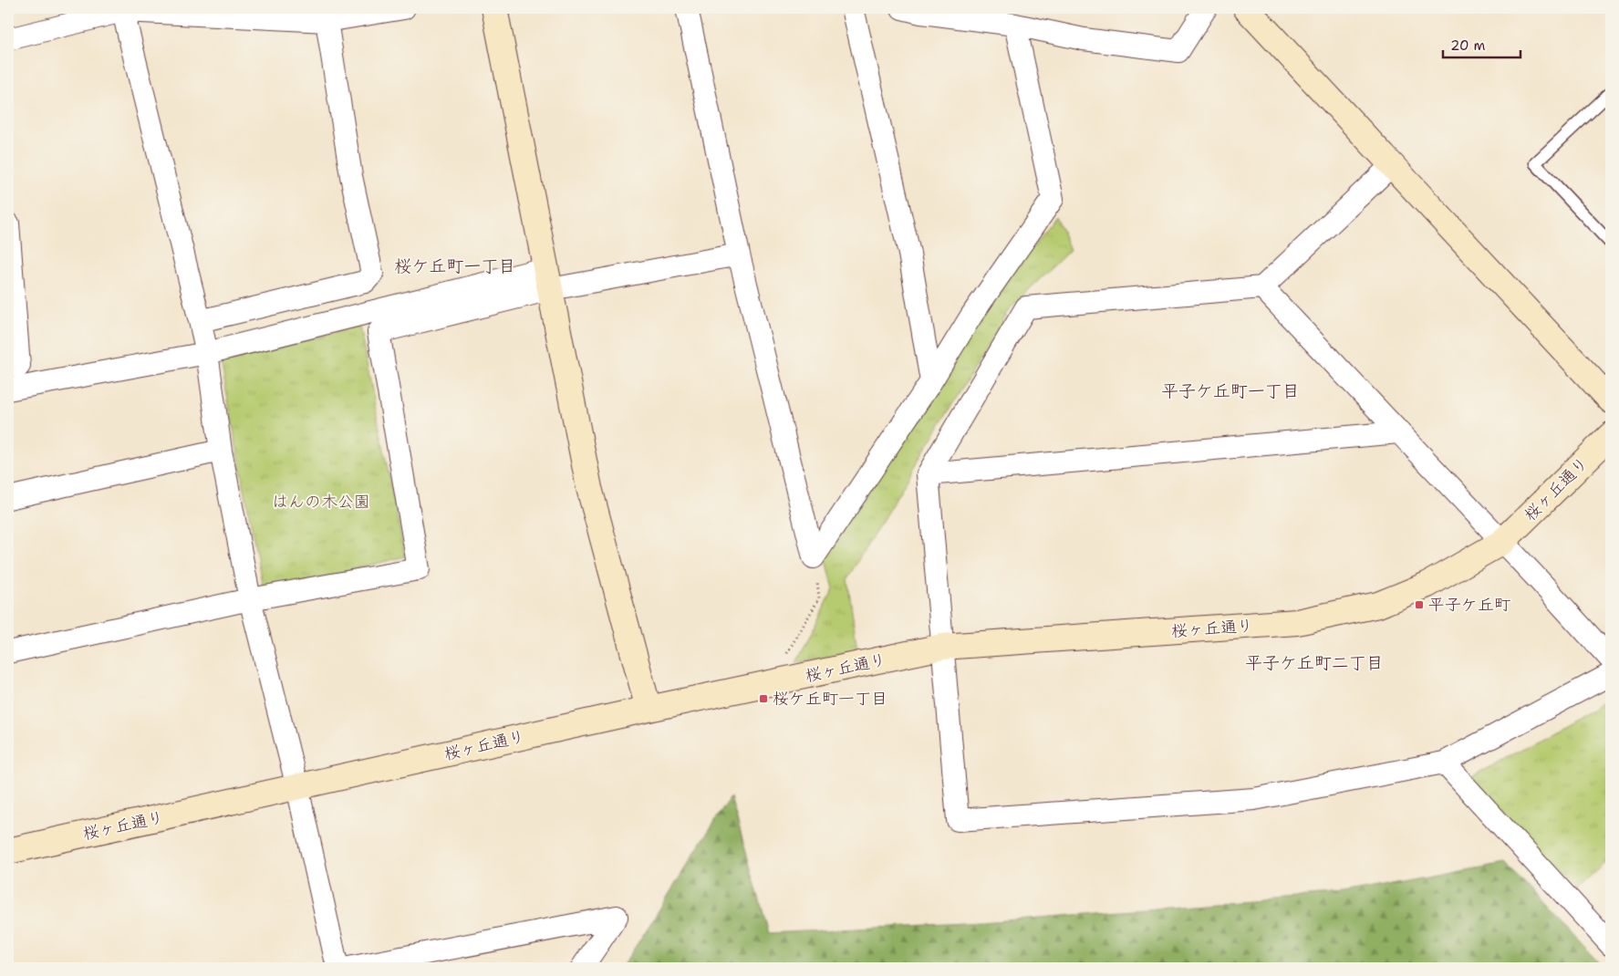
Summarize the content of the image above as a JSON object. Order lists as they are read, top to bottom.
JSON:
{
  "streets": {
    "street": ["桜ヶ丘通り"]
  },
  "districts": ["桜ケ丘町一丁目", "平子ケ丘町一丁目", "平子ケ丘町二丁目"],
  "parks": ["はんの木公園"],
  "places": {
    "transit": ["平子ケ丘町", "桜ケ丘町一丁目"]
  },
  "scale_bar": "20 m"
}
